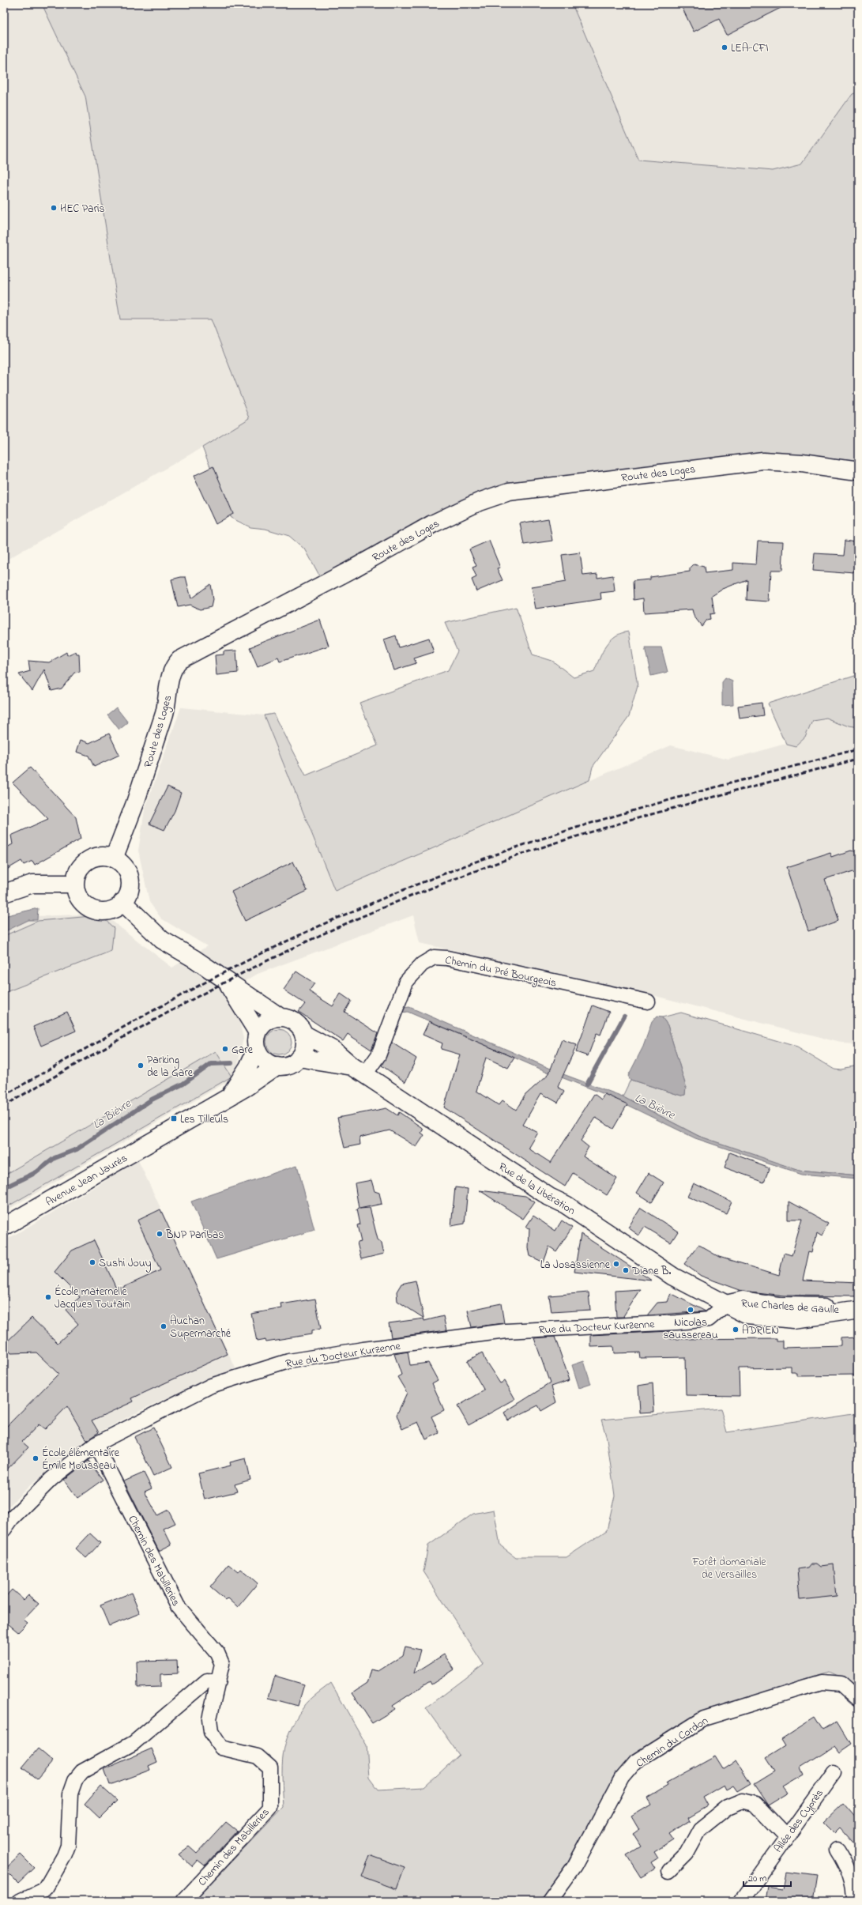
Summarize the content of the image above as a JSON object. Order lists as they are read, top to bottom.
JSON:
{
  "streets": {
    "main road": [
      "Route des Loges",
      "Avenue Jean Jaurès",
      "Rue de la Libération",
      "Rue Charles de Gaulle"
    ],
    "street": [
      "Chemin du Pré Bourgeois",
      "Rue du Docteur Kurzenne",
      "Chemin des Mabilleries",
      "Chemin du Cordon",
      "Allée des Cyprès"
    ]
  },
  "crossings": [
    ["Chemin du Pré Bourgeois", "Rue de la Libération"],
    ["Avenue Jean Jaurès", "Rue de la Libération"],
    ["Rue de la Libération", "Rue Charles de Gaulle"],
    ["Rue de la Libération", "Rue du Docteur Kurzenne"],
    ["Rue Charles de Gaulle", "Rue du Docteur Kurzenne"],
    ["Rue du Docteur Kurzenne", "Chemin des Mabilleries"]
  ],
  "water": ["La Bièvre"],
  "parks": ["Forêt domaniale de Versailles"],
  "places": {
    "other": [
      "LEA-CFI",
      "HEC Paris",
      "Gare",
      "Parking de la Gare",
      "BNP Paribas",
      "Sushi Jouy",
      "La Josassienne",
      "Diane B.",
      "École maternelle Jacques Toutain",
      "Nicolas saussereau",
      "Auchan Supermarché",
      "ADRIEN",
      "École élémentaire Émile Mousseau"
    ],
    "transit": ["Les Tilleuls"]
  },
  "scale_bar": "20 m"
}
